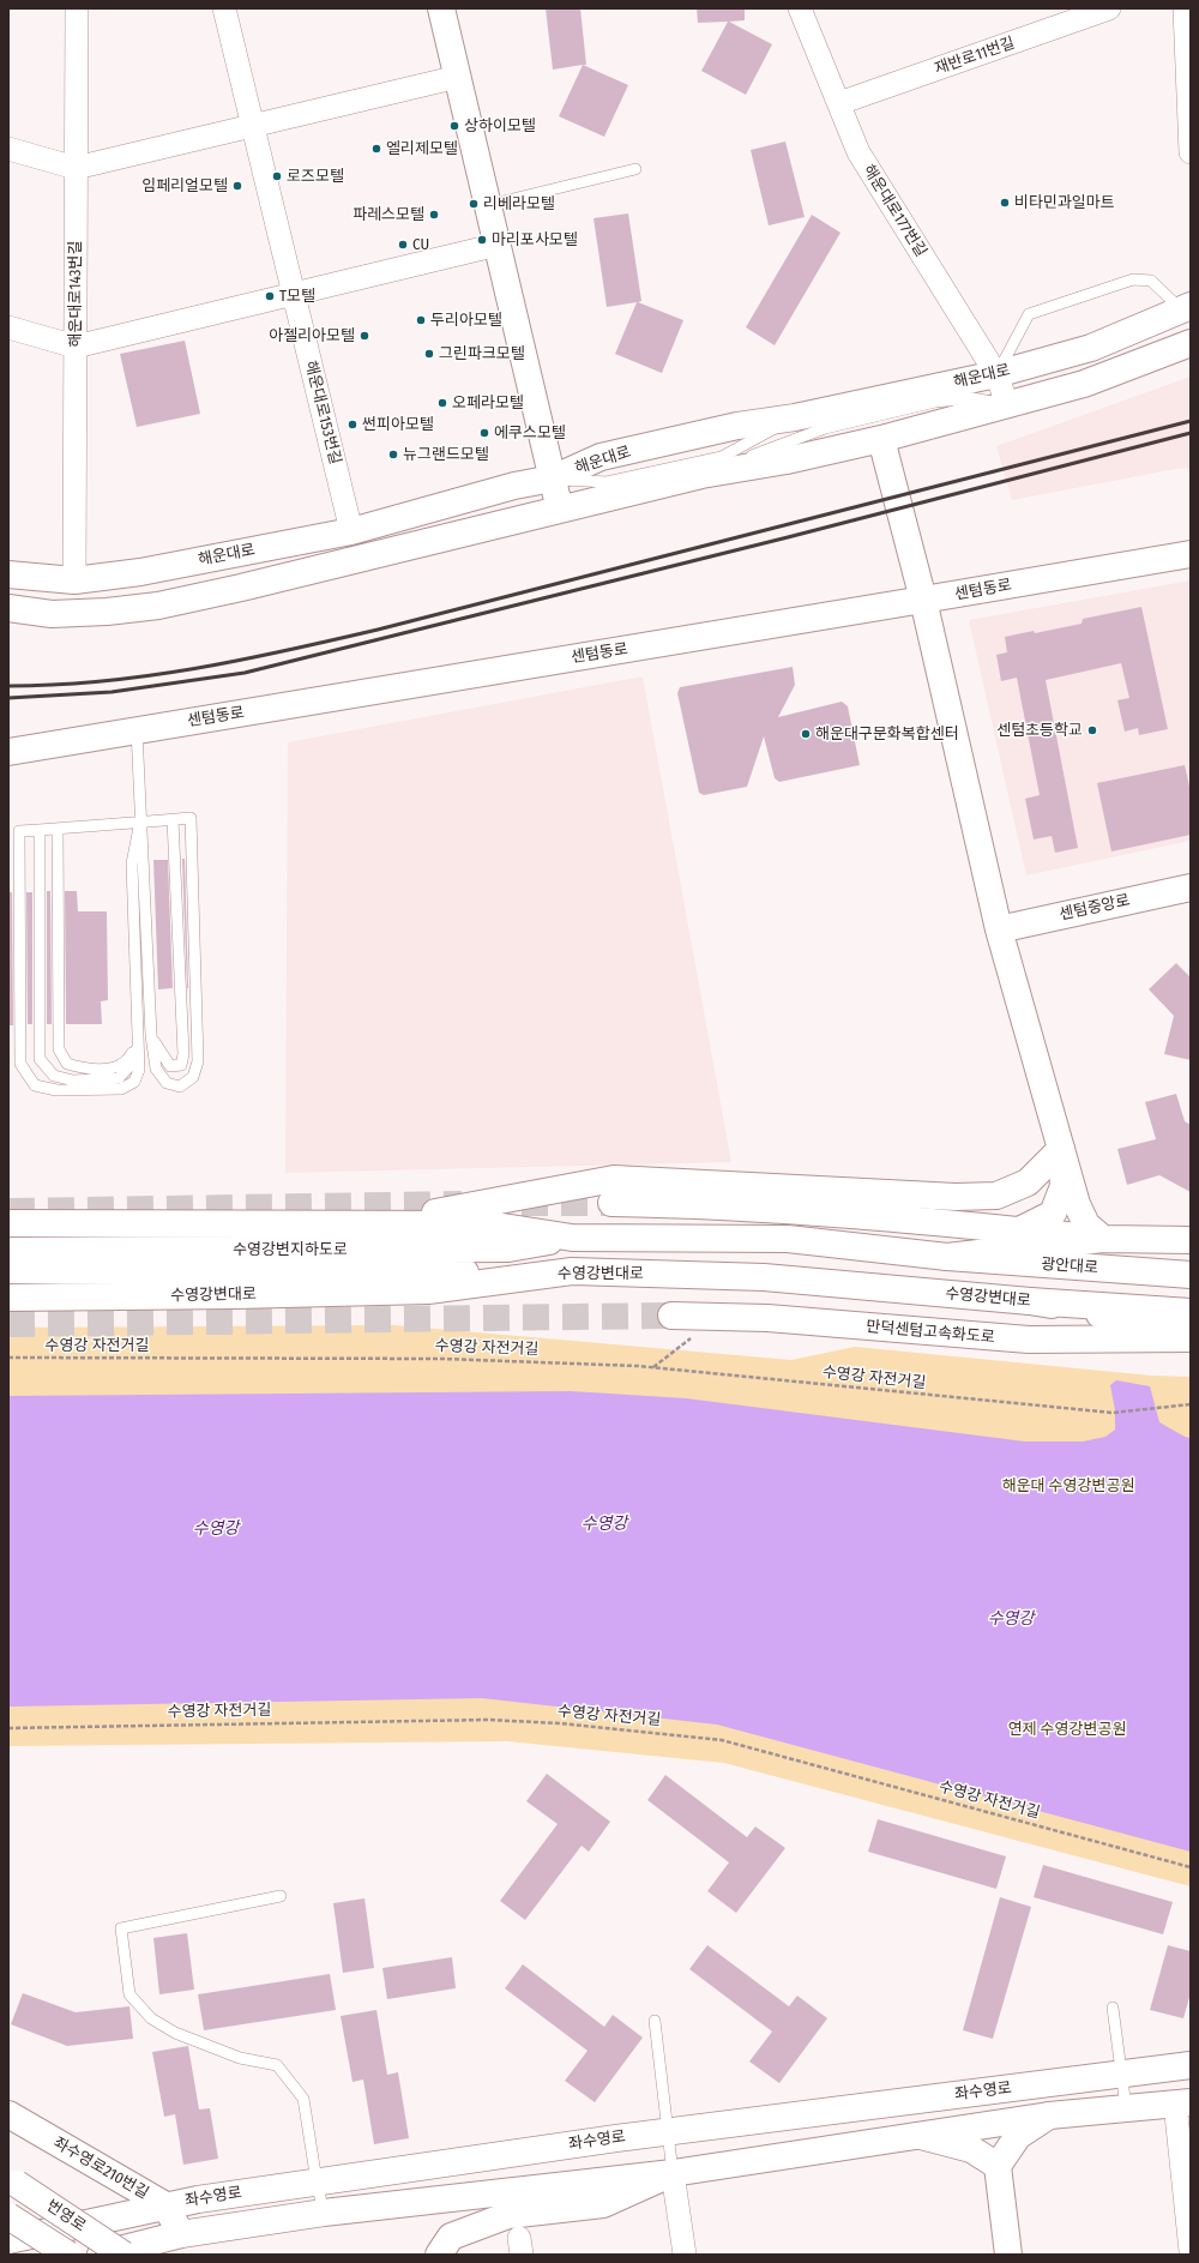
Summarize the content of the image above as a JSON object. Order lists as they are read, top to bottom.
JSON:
{
  "streets": {
    "main road": [
      "해운대로",
      "센텀동로",
      "센텀중앙로",
      "수영강변지하도로",
      "광안대로",
      "수영강변대로",
      "만덕센텀고속화도로",
      "좌수영로",
      "좌수영로210번길",
      "번영로"
    ],
    "street": [
      "재반로11번길",
      "해운대로177번길",
      "해운대로143번길",
      "해운대로153번길"
    ],
    "path": ["수영강 자전거길"]
  },
  "crossings": [
    ["재반로11번길", "해운대로177번길"],
    ["해운대로177번길", "해운대로"],
    ["해운대로143번길", "해운대로"],
    ["해운대로", "해운대로153번길"],
    ["수영강변지하도로", "수영강변대로"],
    ["좌수영로", "좌수영로210번길"]
  ],
  "water": ["수영강"],
  "parks": ["해운대 수영강변공원", "연제 수영강변공원"],
  "places": [
    "상하이모텔",
    "엘리제모텔",
    "로즈모텔",
    "임페리얼모텔",
    "비타민과일마트",
    "리베라모텔",
    "파레스모텔",
    "마리포사모텔",
    "CU",
    "T모텔",
    "두리아모텔",
    "아젤리아모텔",
    "그린파크모텔",
    "오페라모텔",
    "썬피아모텔",
    "에쿠스모텔",
    "뉴그랜드모텔",
    "센텀초등학교",
    "해운대구문화복합센터"
  ]
}
